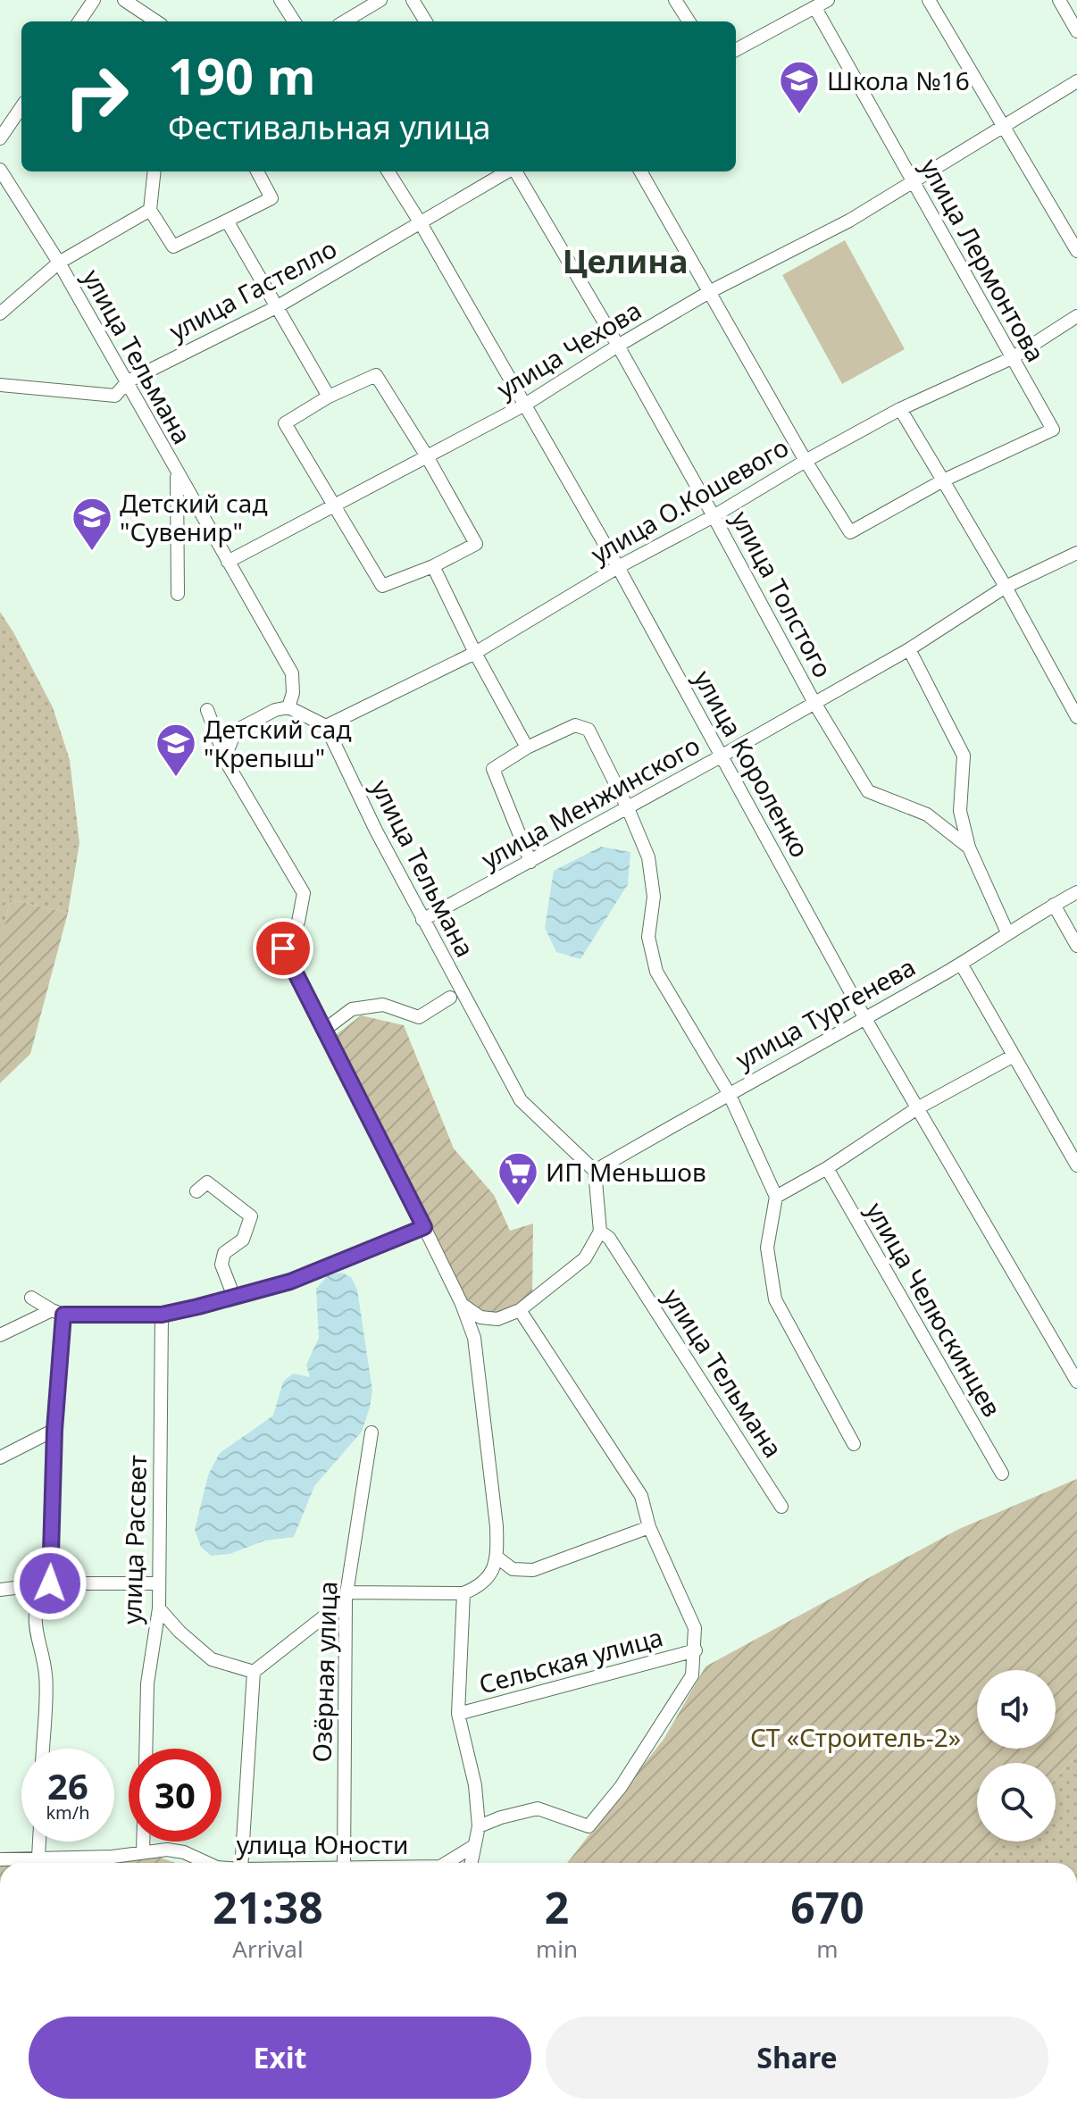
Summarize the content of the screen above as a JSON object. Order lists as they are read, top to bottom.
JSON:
{
  "streets": {
    "street": [
      "улица Лермонтова",
      "улица Гастелло",
      "улица Чехова",
      "улица Тельмана",
      "улица О.Кошевого",
      "улица Толстого",
      "улица Короленко",
      "улица Менжинского",
      "улица Тургенева",
      "улица Челюскинцев",
      "улица Рассвет",
      "Сельская улица",
      "Озёрная улица",
      "улица Юности"
    ]
  },
  "crossings": [
    ["улица Лермонтова", "улица Чехова"],
    ["улица Лермонтова", "улица О.Кошевого"],
    ["улица Гастелло", "улица Тельмана"],
    ["улица Гастелло", "улица Короленко"],
    ["улица Чехова", "улица Тельмана"],
    ["улица Чехова", "улица Толстого"],
    ["улица Чехова", "улица Короленко"],
    ["улица Тельмана", "улица О.Кошевого"],
    ["улица Тельмана", "улица Менжинского"],
    ["улица Тельмана", "улица Тургенева"],
    ["улица О.Кошевого", "улица Толстого"],
    ["улица О.Кошевого", "улица Короленко"],
    ["улица Толстого", "улица Менжинского"],
    ["улица Толстого", "улица Тургенева"],
    ["улица Короленко", "улица Менжинского"],
    ["улица Короленко", "улица Тургенева"]
  ],
  "districts": ["Целина"],
  "parks": ["СТ «Строитель-2»"],
  "places": {
    "school or university": ["Школа №16", "Детский сад \"Сувенир\"", "Детский сад \"Крепыш\""],
    "supermarket": ["ИП Меньшов"]
  },
  "page": {
    "turn": ["190 m", "Фестивальная улица"],
    "speed": "26 km/h",
    "limit": "30",
    "eta": [
      "21:38",
      "Arrival",
      "2",
      "min",
      "670",
      "m"
    ],
    "buttons": ["Exit", "Share"]
  }
}
